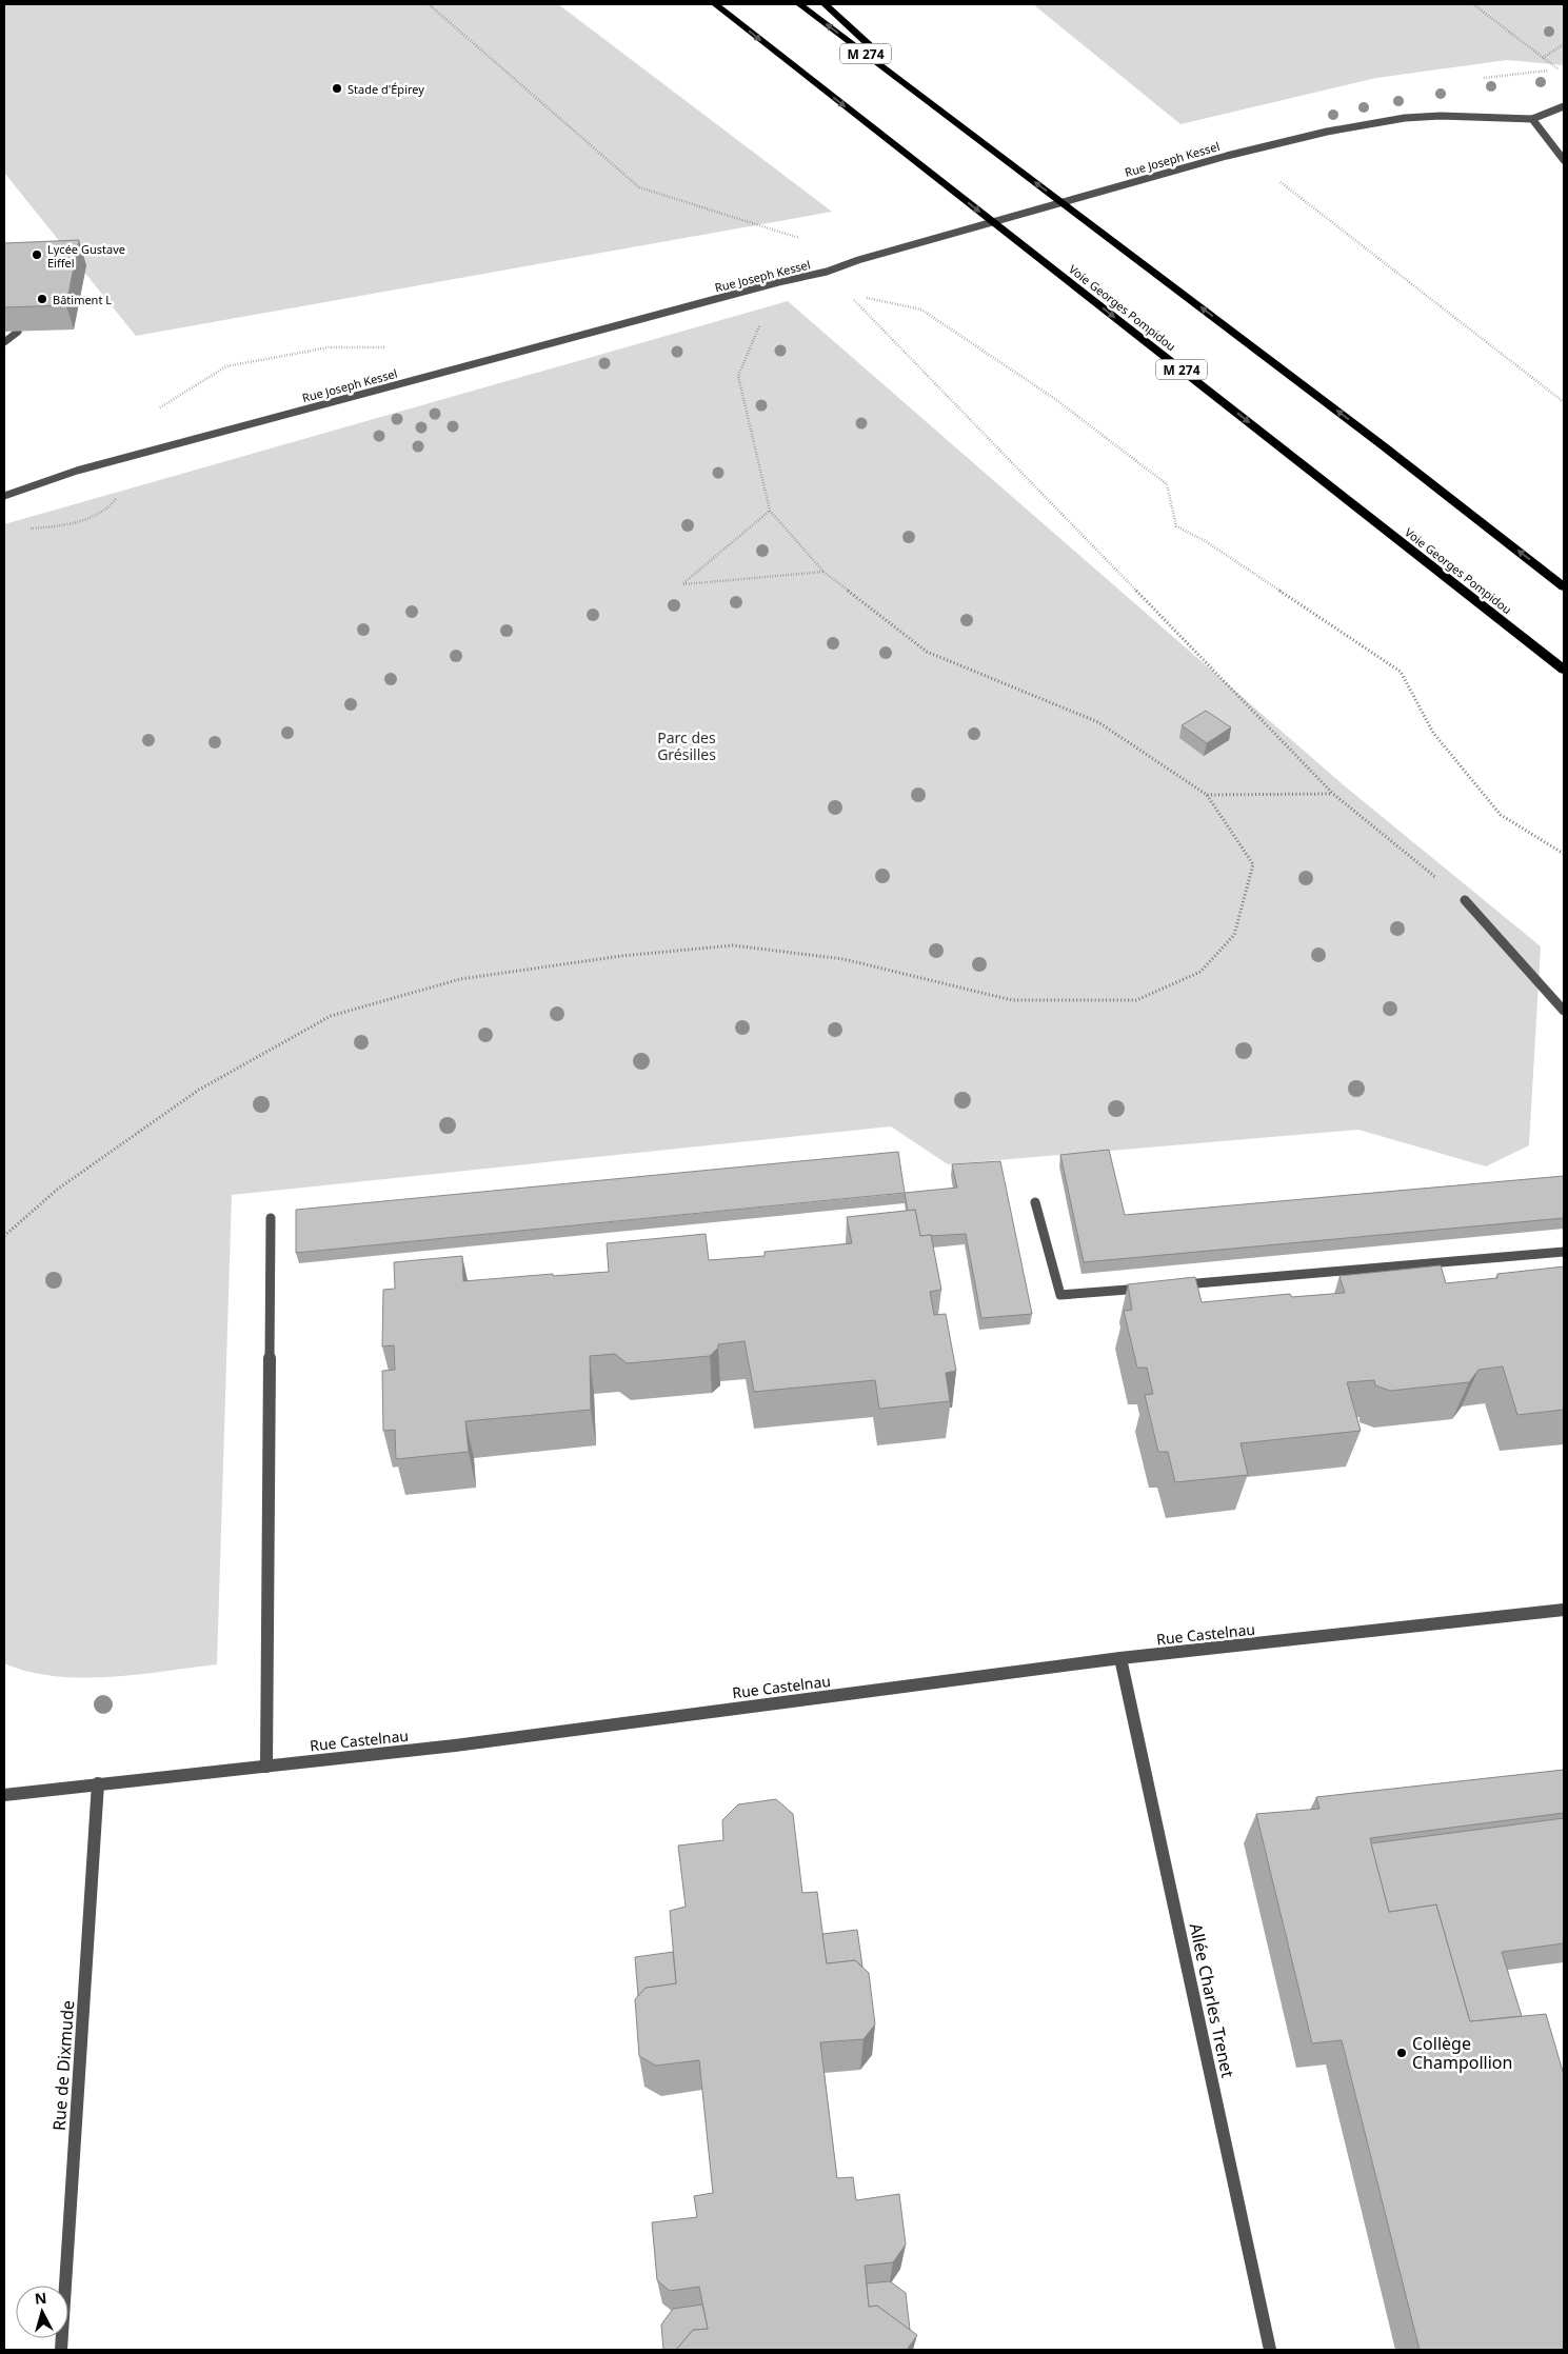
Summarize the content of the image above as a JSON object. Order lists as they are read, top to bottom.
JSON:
{
  "streets": {
    "highway": ["M 274", "Voie Georges Pompidou"],
    "street": [
      "Rue Joseph Kessel",
      "Rue Castelnau",
      "Allée Charles Trenet",
      "Rue de Dixmude"
    ]
  },
  "crossings": [
    ["Rue Castelnau", "Allée Charles Trenet"],
    ["Rue Castelnau", "Rue de Dixmude"]
  ],
  "parks": ["Parc des Grésilles"],
  "places": [
    "Stade d'Épirey",
    "Lycée Gustave Eiffel",
    "Bâtiment L",
    "Collège Champollion"
  ],
  "north": "top"
}
